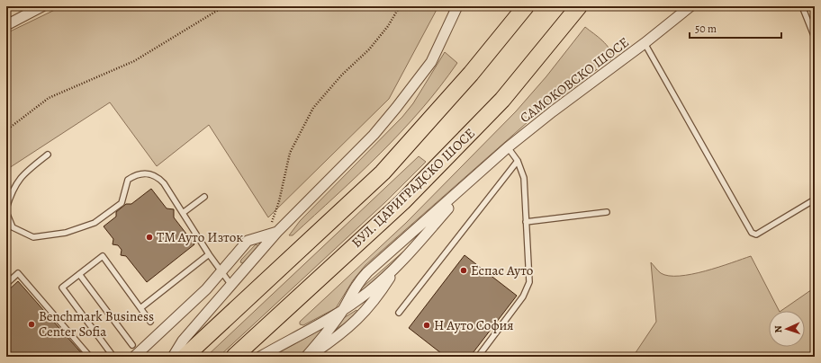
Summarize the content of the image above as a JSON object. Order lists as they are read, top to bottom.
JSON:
{
  "streets": {
    "highway": ["БУЛ. ЦАРИГРАДСКО ШОСЕ"],
    "street": ["САМОКОВСКО ШОСЕ"]
  },
  "places": [
    "ТМ Ауто Изток",
    "Еспас Ауто",
    "Benchmark Business Center Sofia",
    "Н Ауто София"
  ],
  "scale_bar": "50 m",
  "north": "left"
}
